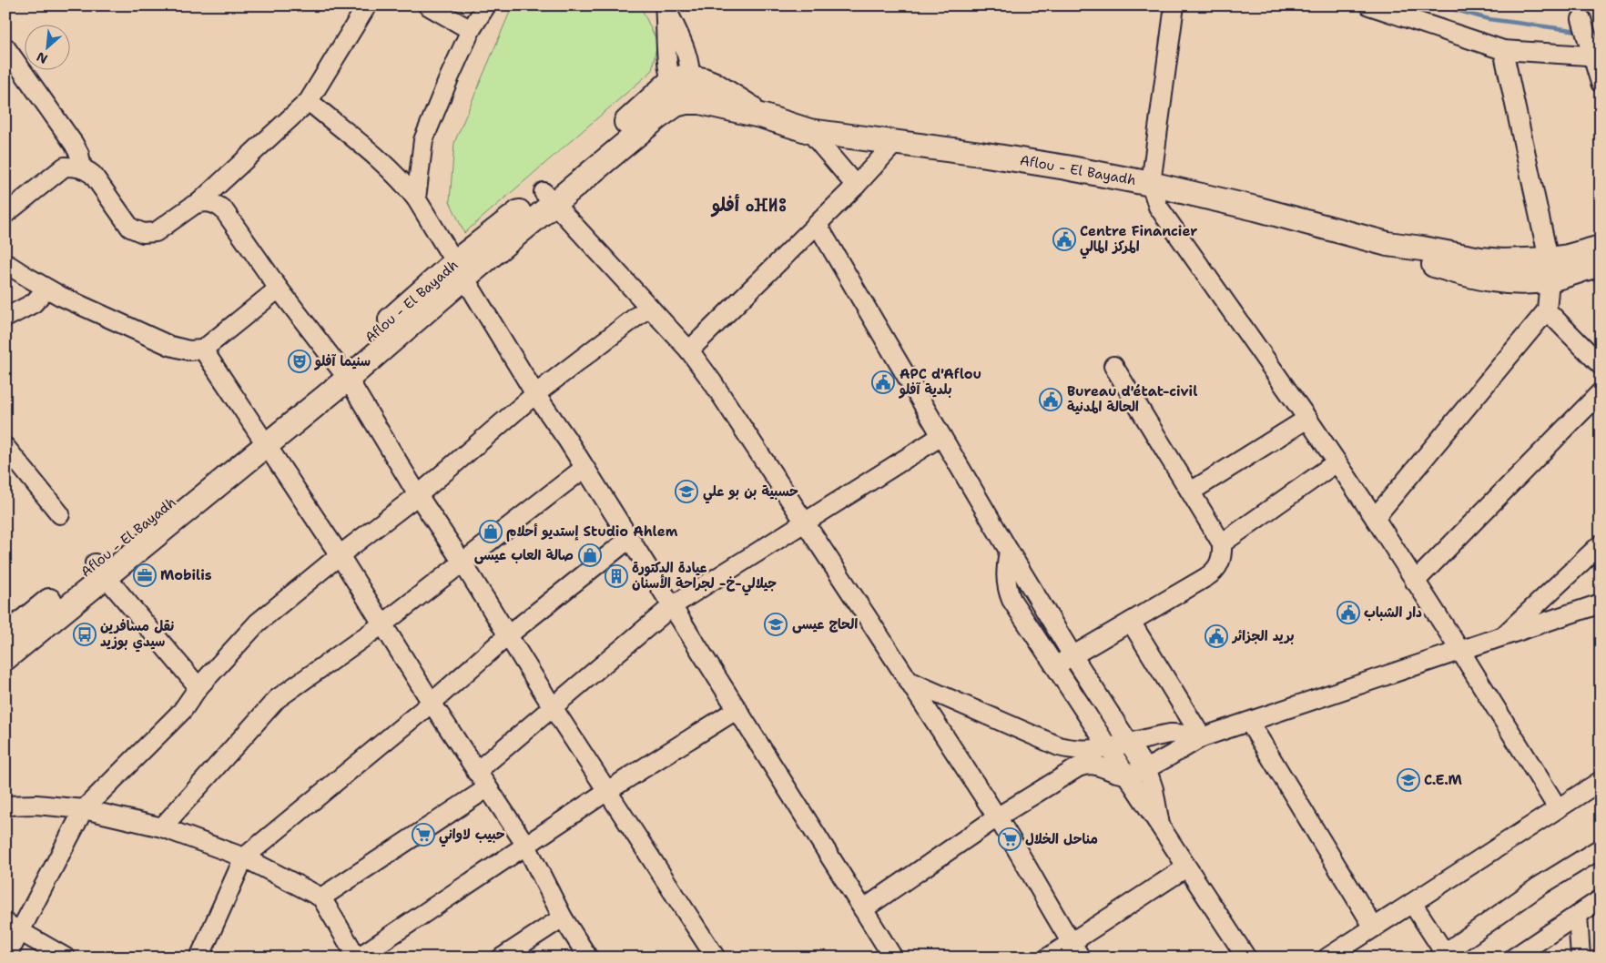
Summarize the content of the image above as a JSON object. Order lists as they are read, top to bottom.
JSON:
{
  "streets": {
    "main road": ["Aflou - El Bayadh"]
  },
  "districts": ["أفلو ⴰⴼⵍⵓ"],
  "places": {
    "public building": [
      "Centre Financier المركز المالي",
      "APC d'Aflou بلدية آفلو",
      "Bureau d'état-civil الحالة المدنية",
      "دار الشباب",
      "بريد الجزائر"
    ],
    "theatre": ["سنيما آفلو"],
    "school or university": ["حسبية بن بو علي", "الحاج عيسى", "C.E.M"],
    "shop": ["إستديو أحلام Studio Ahlem", "صالة العاب عيسى"],
    "office": ["Mobilis"],
    "building": ["عيادة الدكتورة جيلالي-خ- لجراحة الأسنان"],
    "bus stop": ["نقل مسافرين سيدي بوزيد"],
    "supermarket": ["حبيب لاواني", "مناحل الخلال"]
  },
  "north": "bottom left"
}
